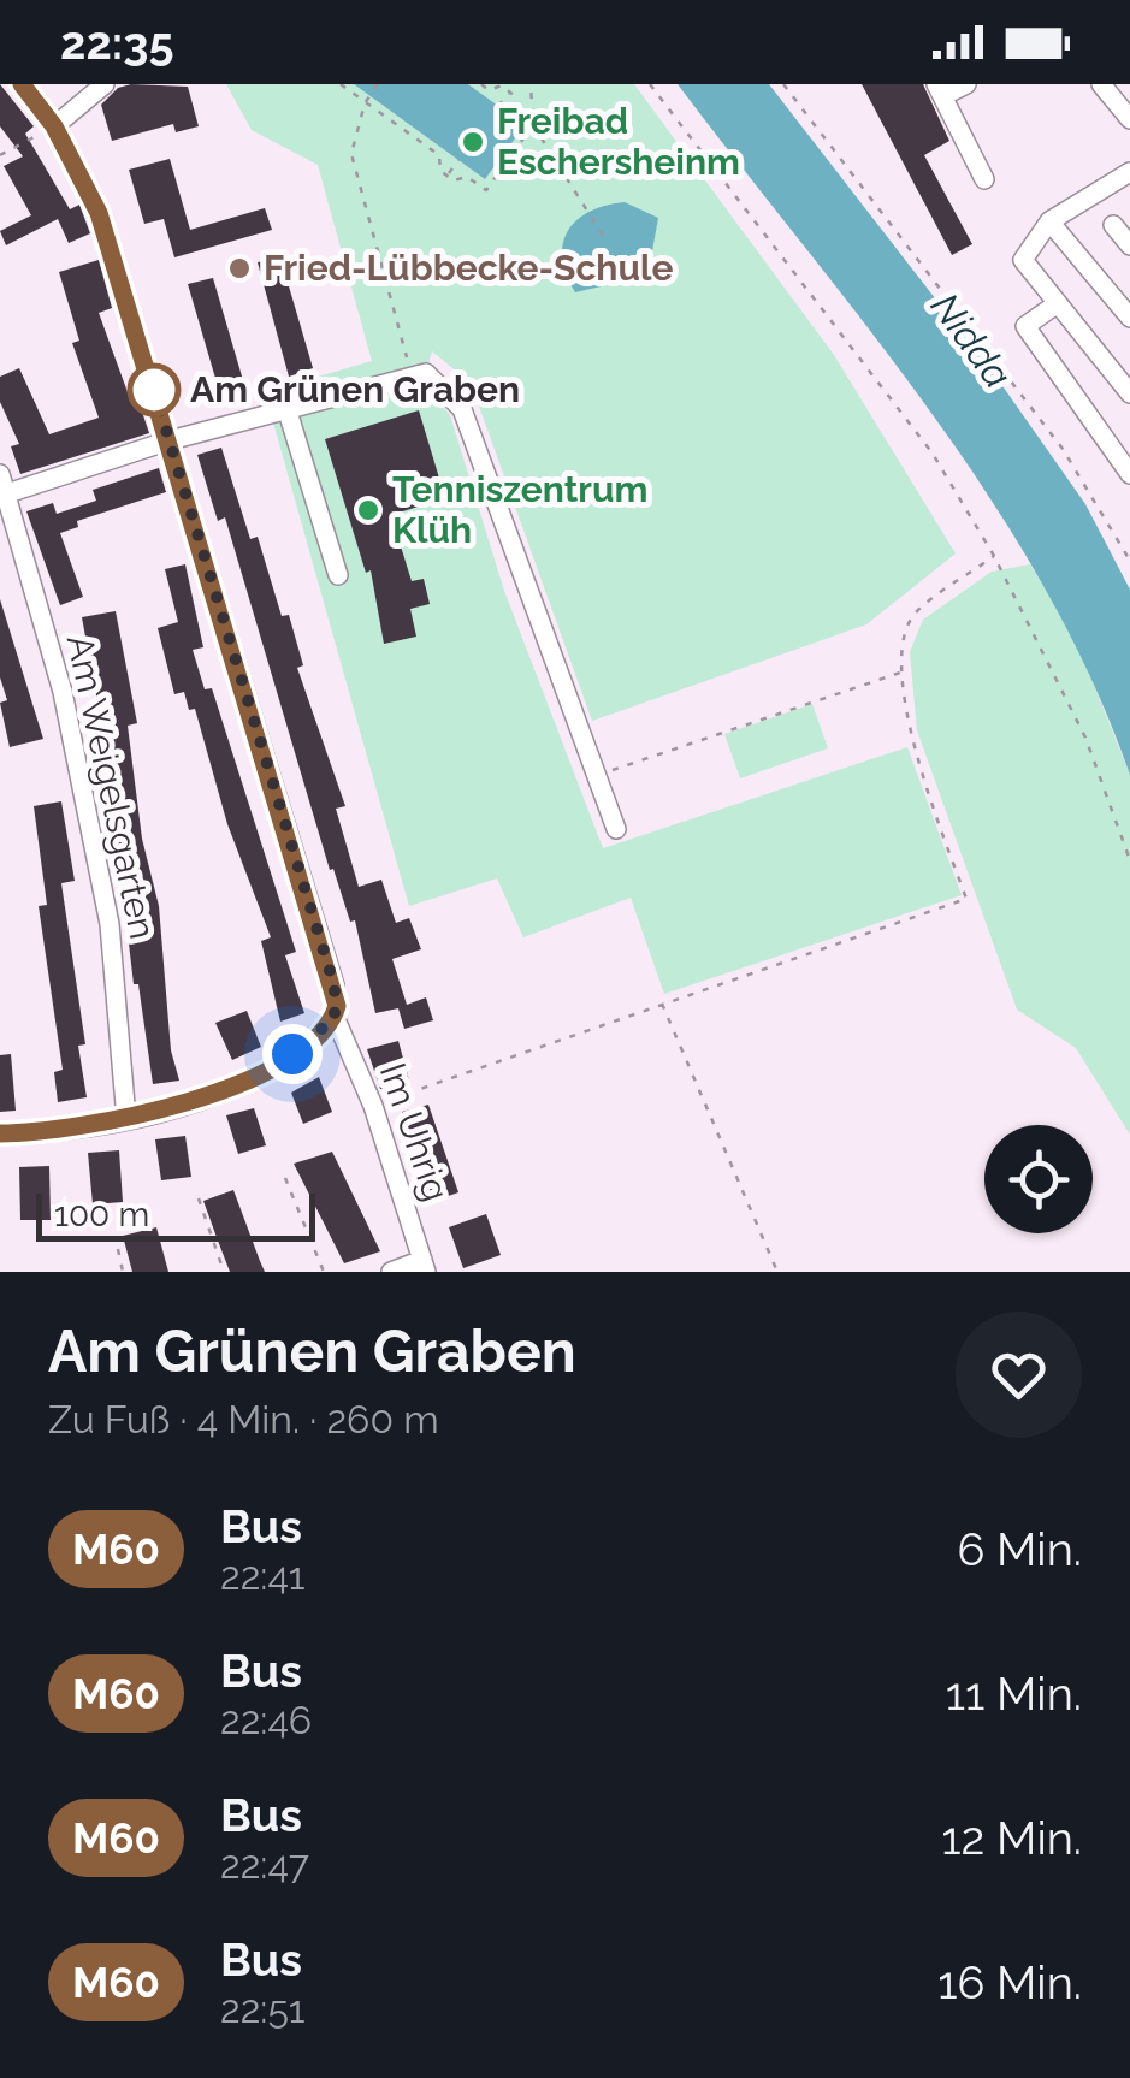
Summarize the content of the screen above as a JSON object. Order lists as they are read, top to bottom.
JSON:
{
  "streets": {
    "street": ["Am Weigelsgarten", "Im Uhrig"]
  },
  "water": ["Nidda"],
  "places": [
    "Freibad Eschersheinm",
    "Fried-Lübbecke-Schule",
    "Am Grünen Graben",
    "Tenniszentrum Klüh"
  ],
  "lines": ["bus line M60"],
  "scale_bar": "100 m",
  "page": {
    "status": "22:35",
    "scale": "100 m",
    "heading": ["Am Grünen Graben", "Zu Fuß · 4 Min. · 260 m"],
    "list": [
      {
        "mark": "M60",
        "name": "Bus",
        "note": "22:41",
        "value": "6 Min."
      },
      {
        "mark": "M60",
        "name": "Bus",
        "note": "22:46",
        "value": "11 Min."
      },
      {
        "mark": "M60",
        "name": "Bus",
        "note": "22:47",
        "value": "12 Min."
      },
      {
        "mark": "M60",
        "name": "Bus",
        "note": "22:51",
        "value": "16 Min."
      }
    ]
  }
}
